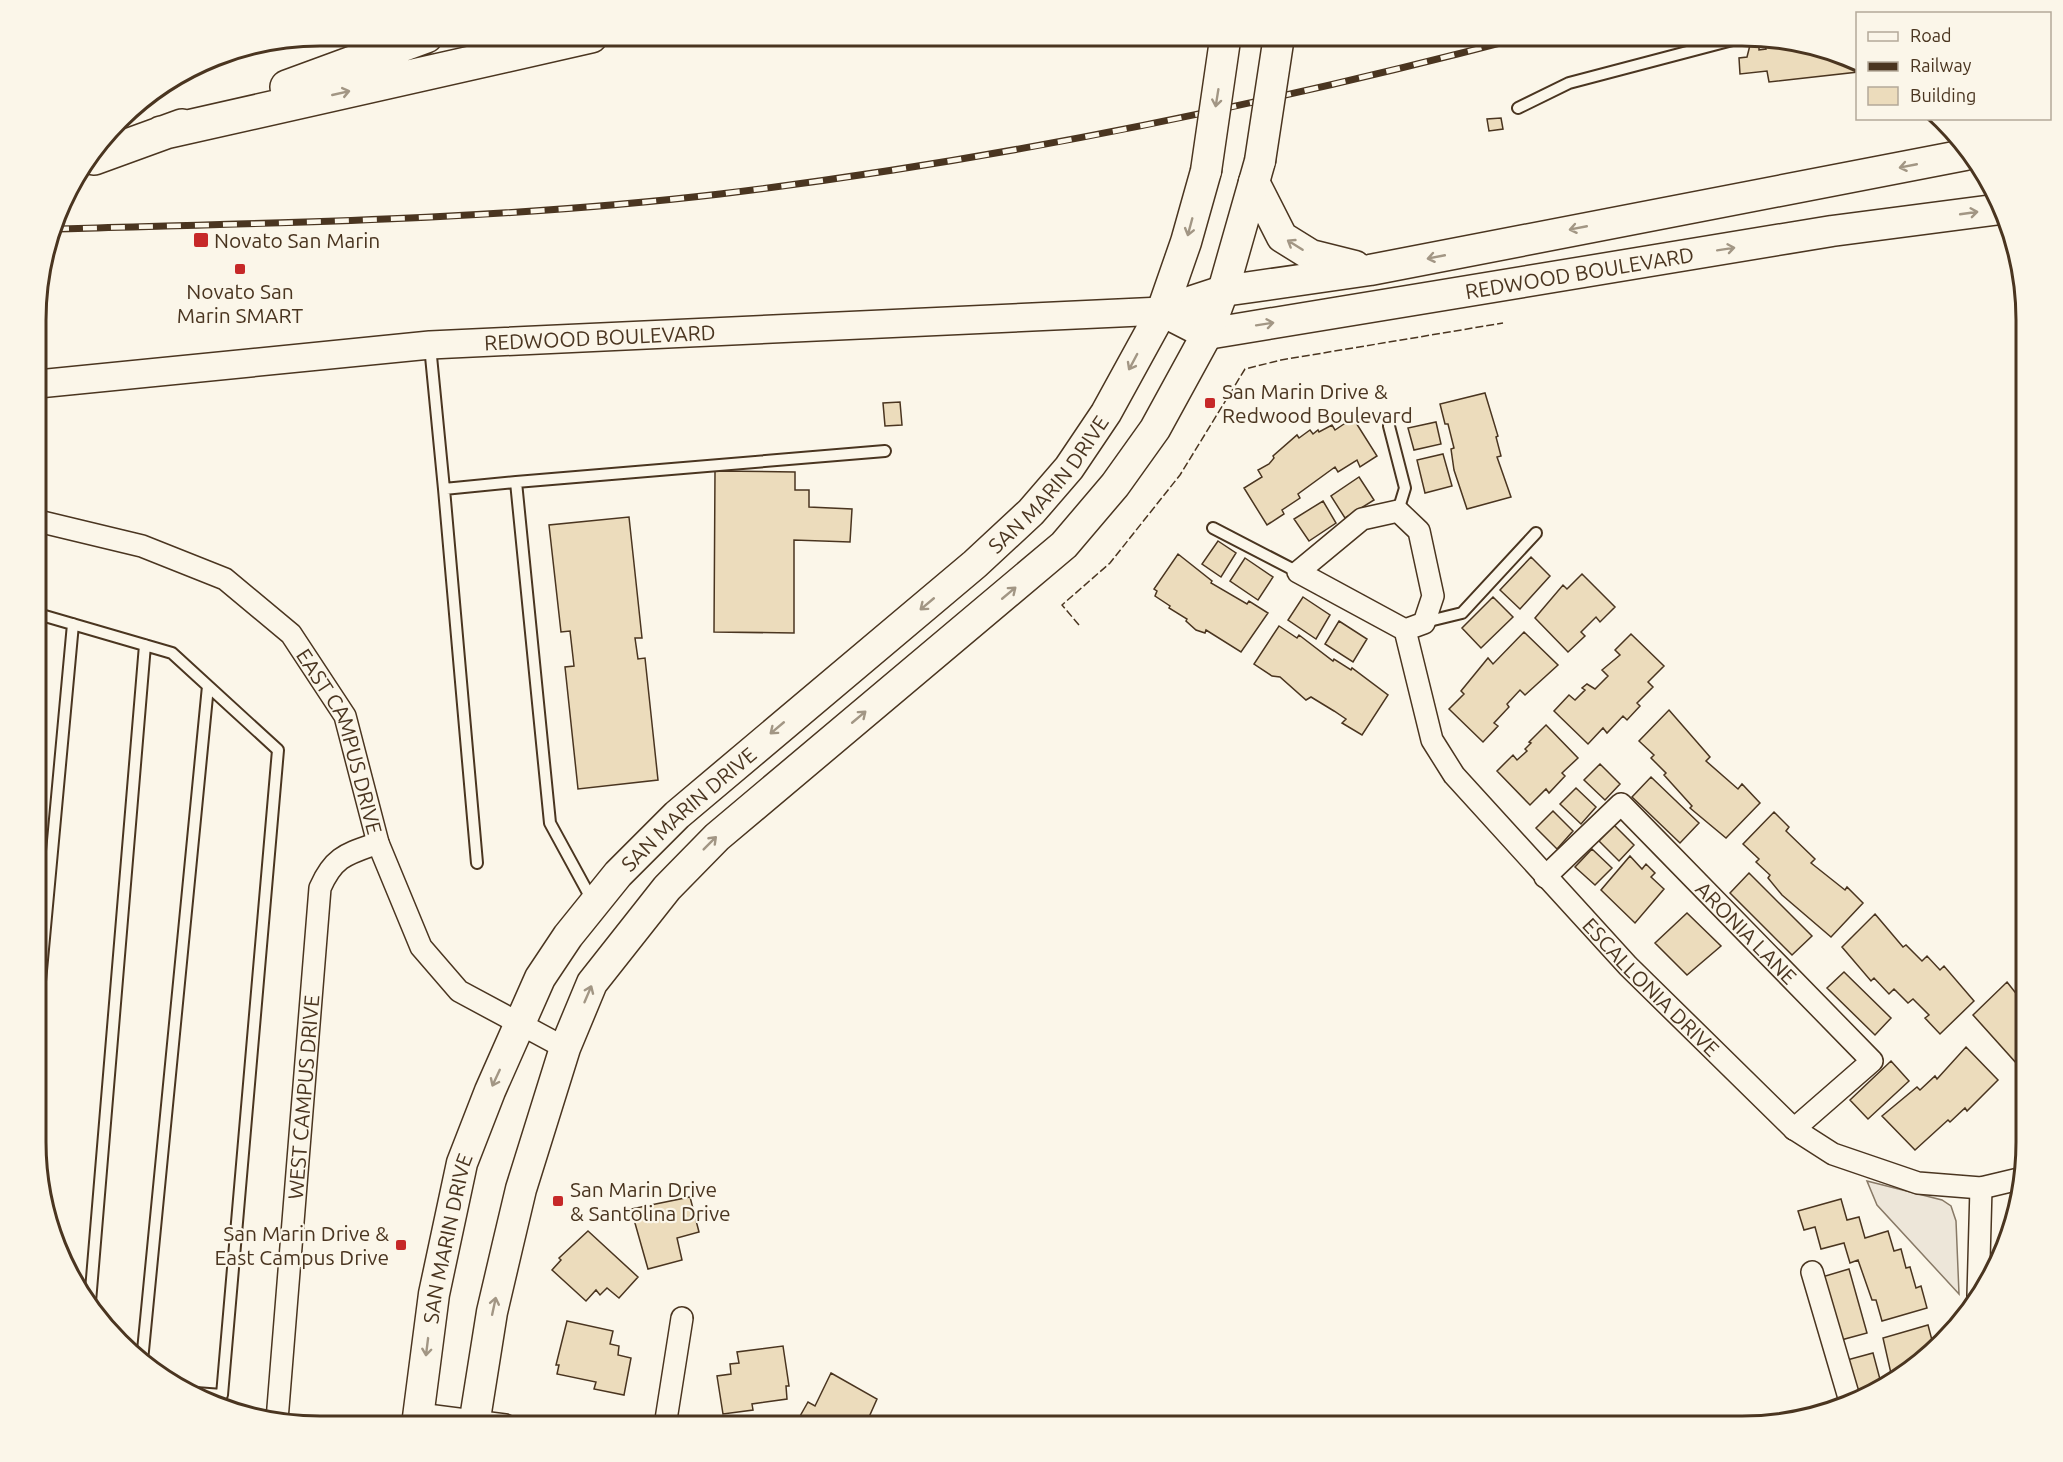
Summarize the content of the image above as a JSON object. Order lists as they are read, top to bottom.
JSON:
{
  "streets": {
    "main road": ["REDWOOD BOULEVARD", "SAN MARIN DRIVE"],
    "street": [
      "EAST CAMPUS DRIVE",
      "ARONIA LANE",
      "ESCALLONIA DRIVE",
      "WEST CAMPUS DRIVE"
    ]
  },
  "crossings": [
    ["REDWOOD BOULEVARD", "SAN MARIN DRIVE"],
    ["SAN MARIN DRIVE", "EAST CAMPUS DRIVE"],
    ["EAST CAMPUS DRIVE", "WEST CAMPUS DRIVE"],
    ["ARONIA LANE", "ESCALLONIA DRIVE"]
  ],
  "places": {
    "transit": [
      "Novato San Marin",
      "Novato San Marin SMART",
      "San Marin Drive & Redwood Boulevard",
      "San Marin Drive & Santolina Drive",
      "San Marin Drive & East Campus Drive"
    ]
  },
  "legend": ["Road", "Railway", "Building"]
}
